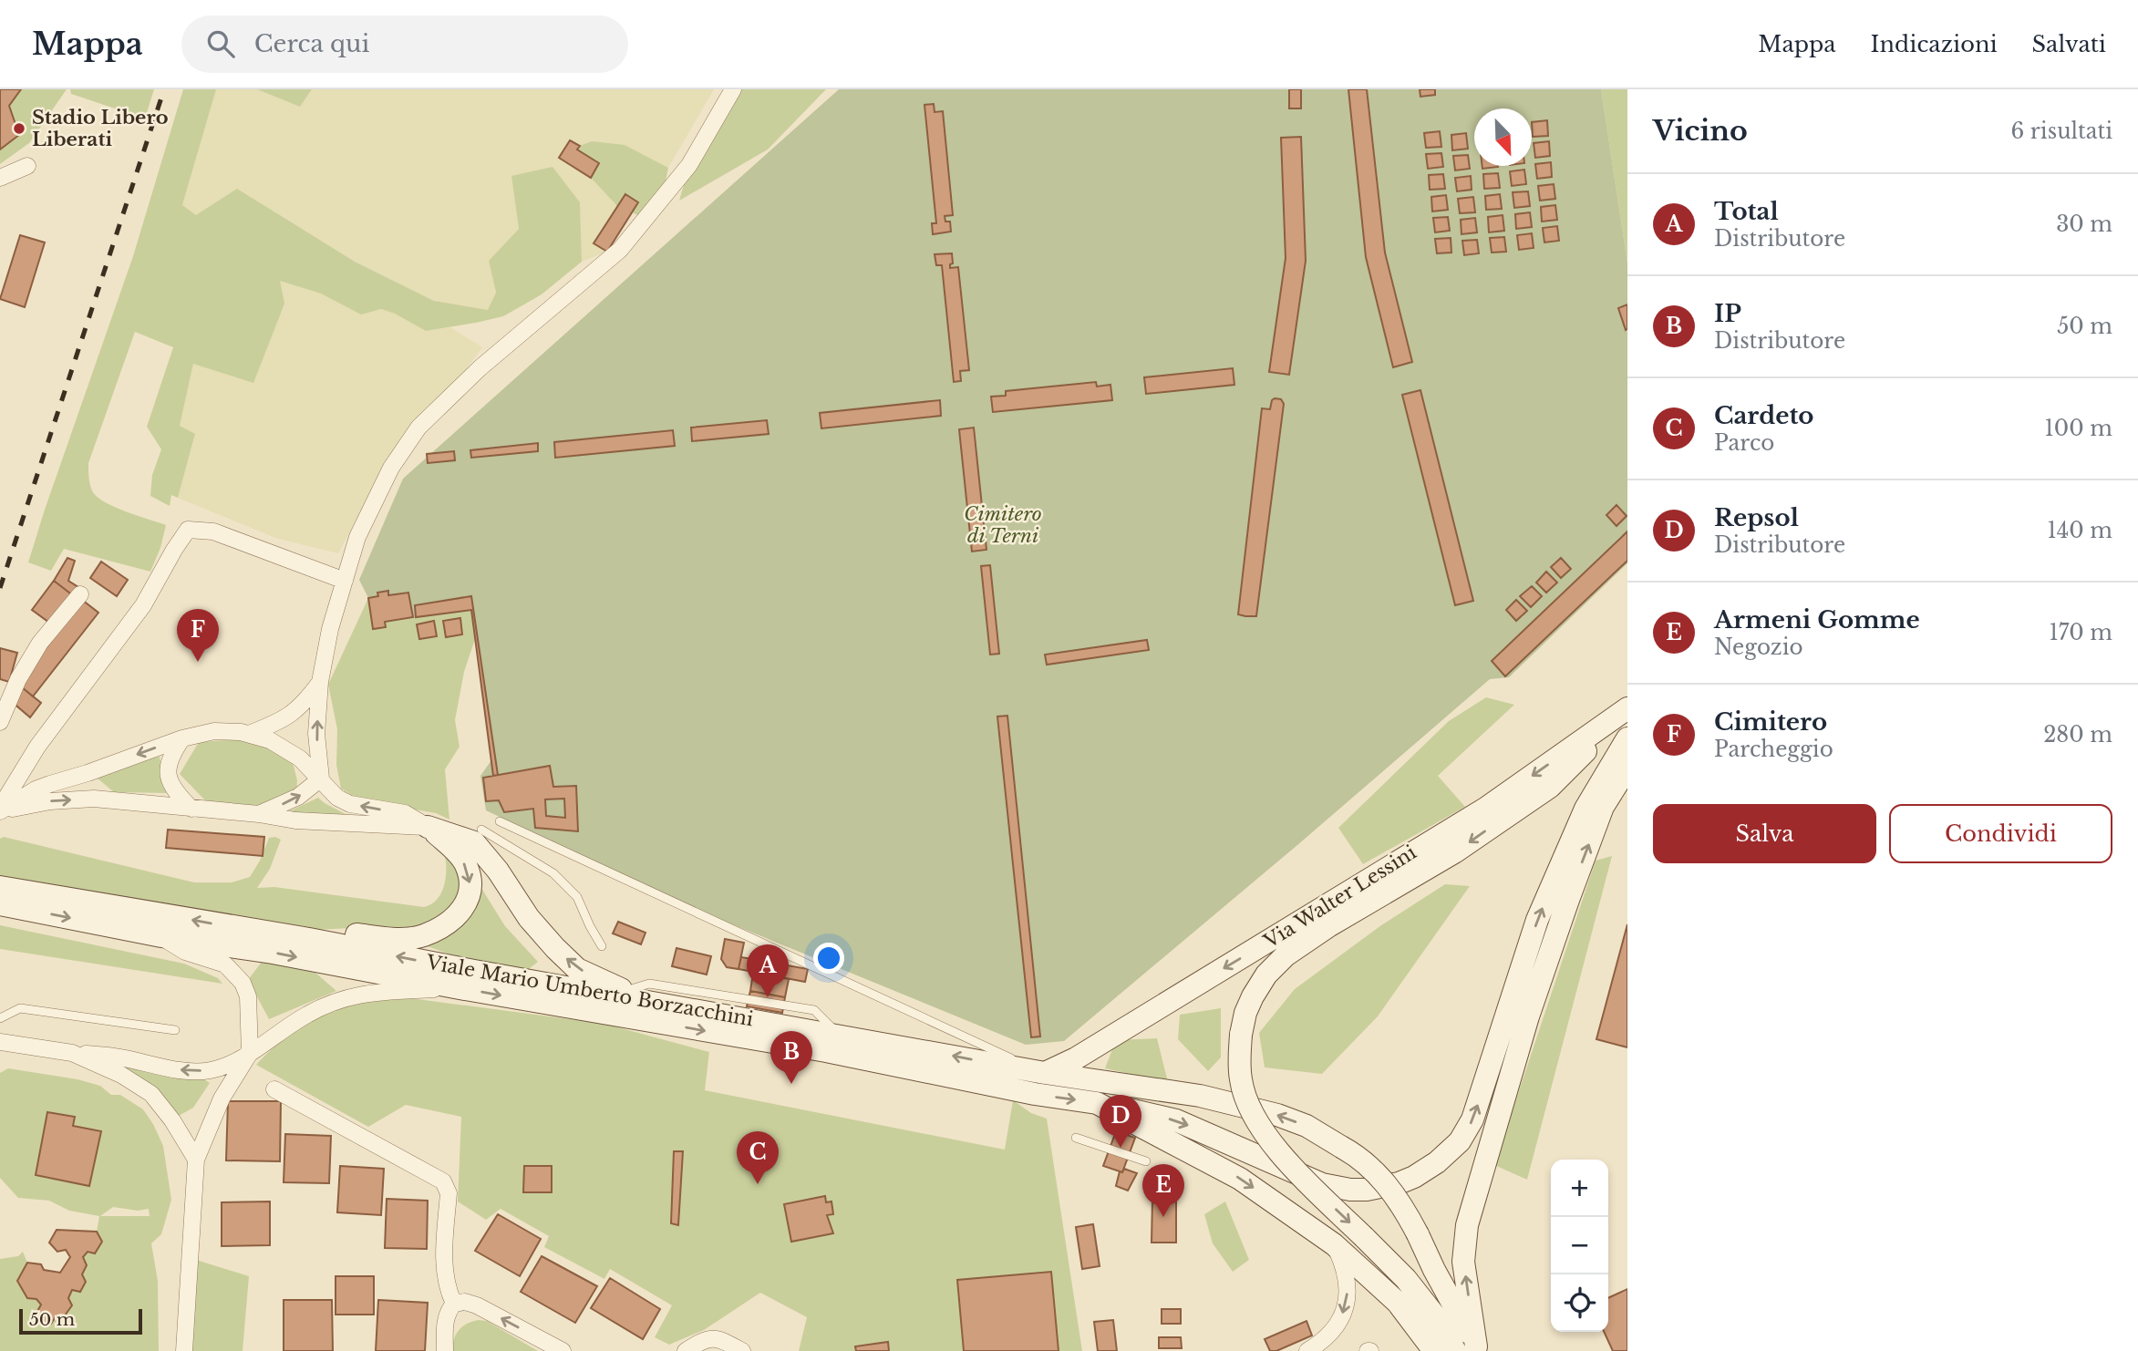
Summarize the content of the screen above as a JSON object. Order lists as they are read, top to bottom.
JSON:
{
  "streets": {
    "main road": ["Via Walter Lessini", "Viale Mario Umberto Borzacchini"]
  },
  "crossings": [
    ["Via Walter Lessini", "Viale Mario Umberto Borzacchini"]
  ],
  "parks": ["Cimitero di Terni"],
  "places": ["Stadio Libero Liberati"],
  "scale_bar": "50 m",
  "north": "bottom right",
  "page": {
    "header": "Mappa",
    "search": "Cerca qui",
    "nav": ["Mappa", "Indicazioni", "Salvati"],
    "heading": ["Vicino", "6 risultati"],
    "list": [
      {
        "mark": "A",
        "name": "Total",
        "note": "Distributore",
        "value": "30 m"
      },
      {
        "mark": "B",
        "name": "IP",
        "note": "Distributore",
        "value": "50 m"
      },
      {
        "mark": "C",
        "name": "Cardeto",
        "note": "Parco",
        "value": "100 m"
      },
      {
        "mark": "D",
        "name": "Repsol",
        "note": "Distributore",
        "value": "140 m"
      },
      {
        "mark": "E",
        "name": "Armeni Gomme",
        "note": "Negozio",
        "value": "170 m"
      },
      {
        "mark": "F",
        "name": "Cimitero",
        "note": "Parcheggio",
        "value": "280 m"
      }
    ],
    "pins": [
      "F",
      "A",
      "B",
      "D",
      "C",
      "E"
    ],
    "buttons": ["Salva", "Condividi"],
    "map_buttons": ["+", "−"],
    "scale": "50 m"
  }
}
